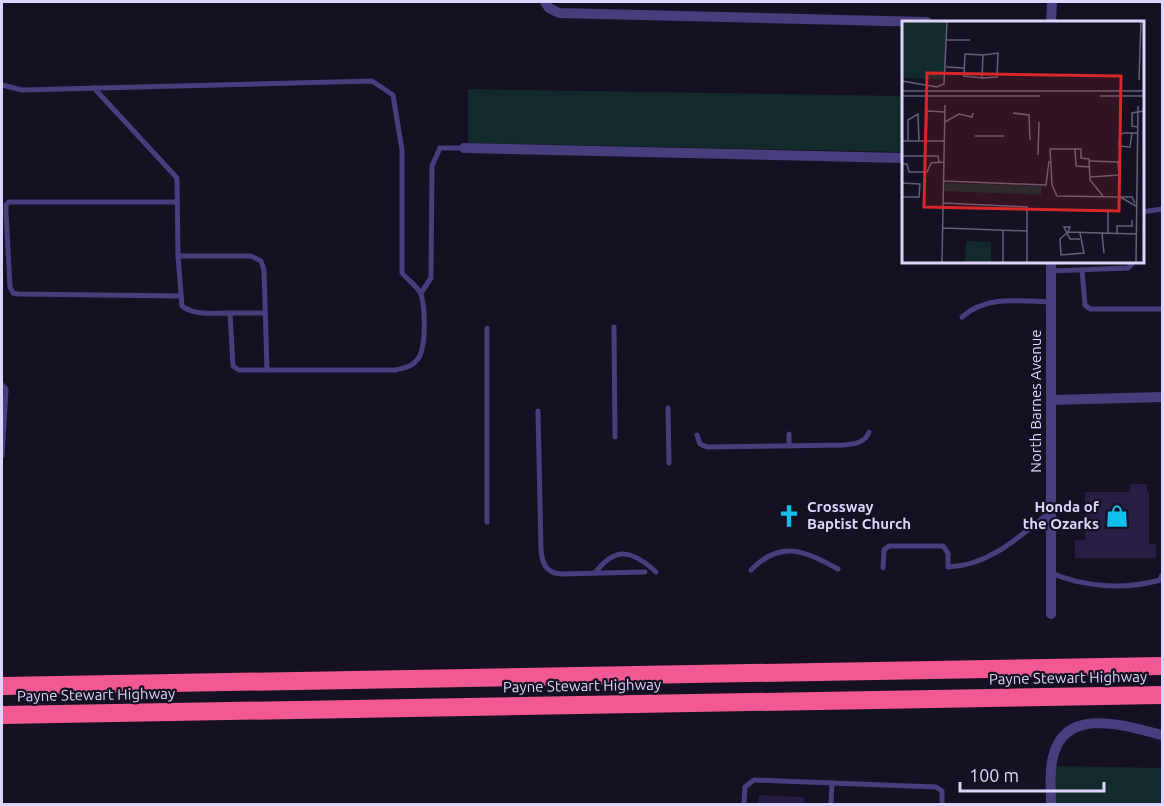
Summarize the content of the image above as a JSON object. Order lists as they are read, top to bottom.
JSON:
{
  "streets": {
    "highway": ["Payne Stewart Highway"],
    "street": ["North Barnes Avenue"]
  },
  "places": {
    "church": ["Crossway Baptist Church"],
    "shop": ["Honda of the Ozarks"]
  },
  "scale_bar": "100 m"
}
